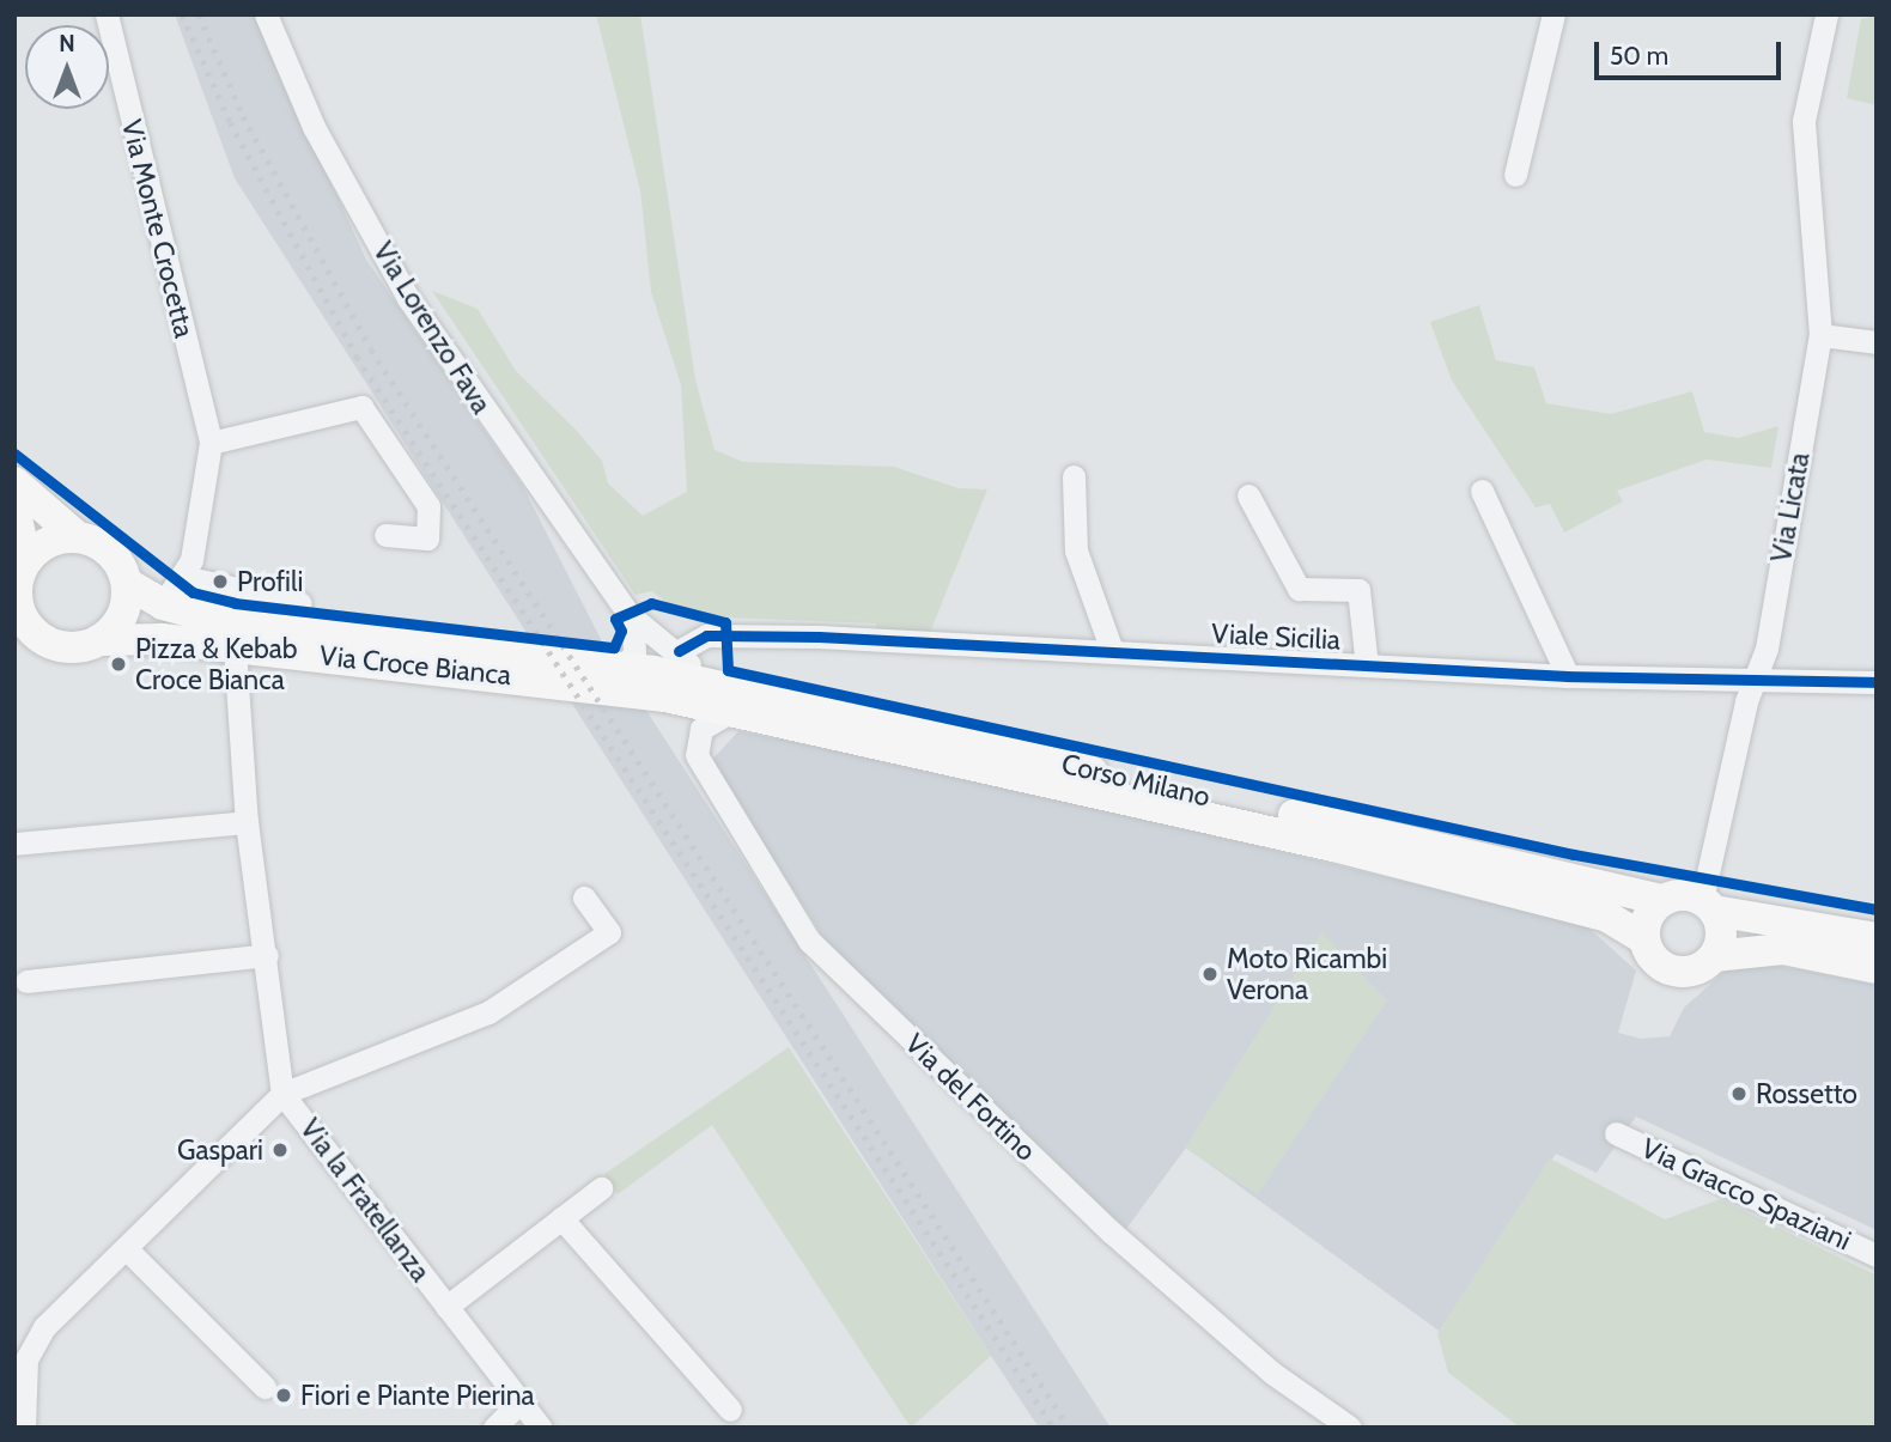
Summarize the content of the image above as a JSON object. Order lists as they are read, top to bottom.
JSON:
{
  "streets": {
    "main road": ["Via Croce Bianca", "Corso Milano"],
    "street": [
      "Via Monte Crocetta",
      "Via Lorenzo Fava",
      "Via Licata",
      "Viale Sicilia",
      "Via del Fortino",
      "Via Gracco Spaziani",
      "Via la Fratellanza"
    ]
  },
  "crossings": [
    ["Via Monte Crocetta", "Via Croce Bianca"],
    ["Via Lorenzo Fava", "Viale Sicilia"],
    ["Via Lorenzo Fava", "Corso Milano"],
    ["Via Licata", "Viale Sicilia"],
    ["Via Croce Bianca", "Corso Milano"],
    ["Corso Milano", "Via del Fortino"]
  ],
  "places": [
    "Profili",
    "Pizza & Kebab Croce Bianca",
    "Moto Ricambi Verona",
    "Rossetto",
    "Gaspari",
    "Fiori e Piante Pierina"
  ],
  "scale_bar": "50 m",
  "north": "top"
}
